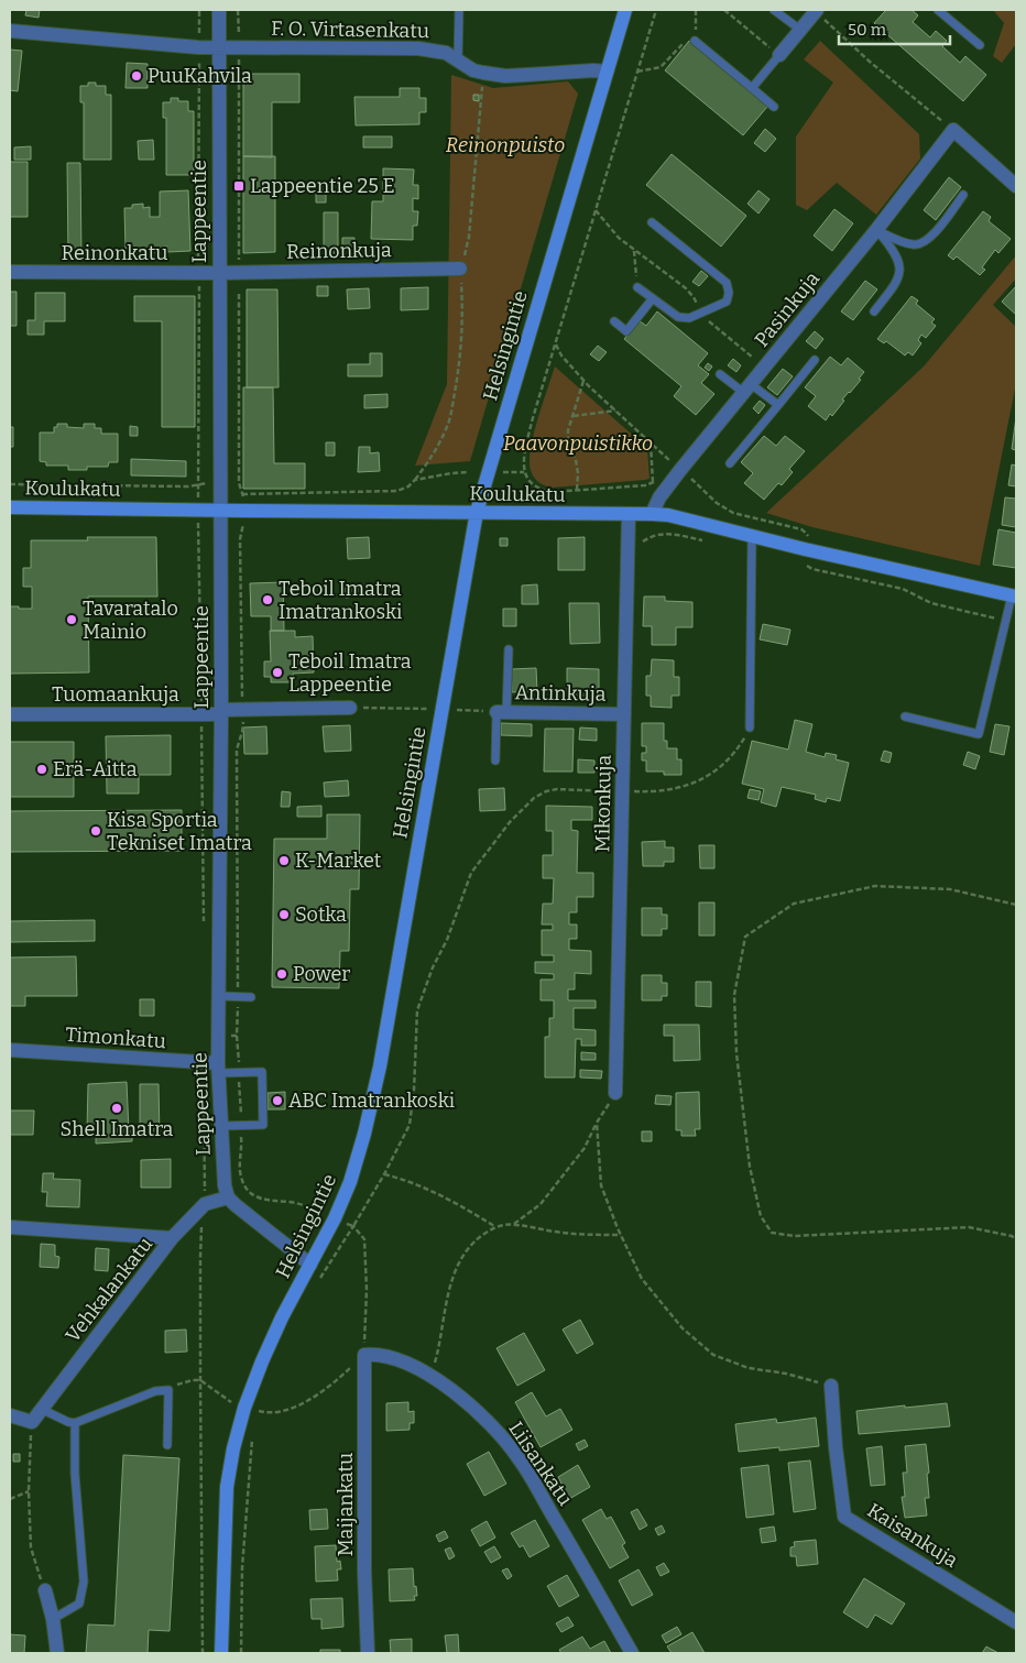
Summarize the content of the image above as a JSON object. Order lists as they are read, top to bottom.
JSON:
{
  "streets": {
    "main road": ["Helsingintie", "Koulukatu"],
    "street": [
      "F. O. Virtasenkatu",
      "Lappeentie",
      "Reinonkuja",
      "Reinonkatu",
      "Pasinkuja",
      "Antinkuja",
      "Tuomaankuja",
      "Mikonkuja",
      "Timonkatu",
      "Vehkalankatu",
      "Liisankatu",
      "Maijankatu",
      "Kaisankuja"
    ]
  },
  "crossings": [
    ["F. O. Virtasenkatu", "Lappeentie"],
    ["F. O. Virtasenkatu", "Helsingintie"],
    ["Lappeentie", "Reinonkuja"],
    ["Lappeentie", "Reinonkatu"],
    ["Lappeentie", "Koulukatu"],
    ["Lappeentie", "Tuomaankuja"],
    ["Lappeentie", "Timonkatu"],
    ["Reinonkuja", "Reinonkatu"],
    ["Pasinkuja", "Koulukatu"],
    ["Helsingintie", "Koulukatu"],
    ["Koulukatu", "Mikonkuja"],
    ["Antinkuja", "Mikonkuja"],
    ["Liisankatu", "Maijankatu"]
  ],
  "parks": ["Reinonpuisto", "Paavonpuistikko"],
  "places": {
    "other": [
      "PuuKahvila",
      "Teboil Imatra Imatrankoski",
      "Tavaratalo Mainio",
      "Teboil Imatra Lappeentie",
      "Erä-Aitta",
      "Kisa Sportia Tekniset Imatra",
      "K-Market",
      "Sotka",
      "Power",
      "ABC Imatrankoski",
      "Shell Imatra"
    ],
    "transit": ["Lappeentie 25 E"]
  },
  "scale_bar": "50 m"
}
